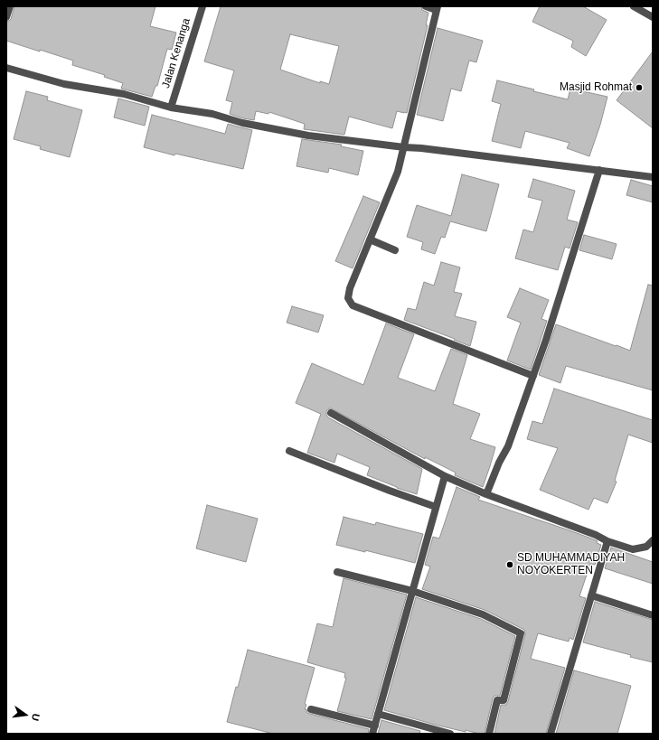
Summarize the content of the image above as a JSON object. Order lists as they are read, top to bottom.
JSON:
{
  "streets": {
    "street": ["Jalan Kenanga"]
  },
  "places": ["Masjid Rohmat", "SD MUHAMMADIYAH NOYOKERTEN"],
  "north": "right"
}
